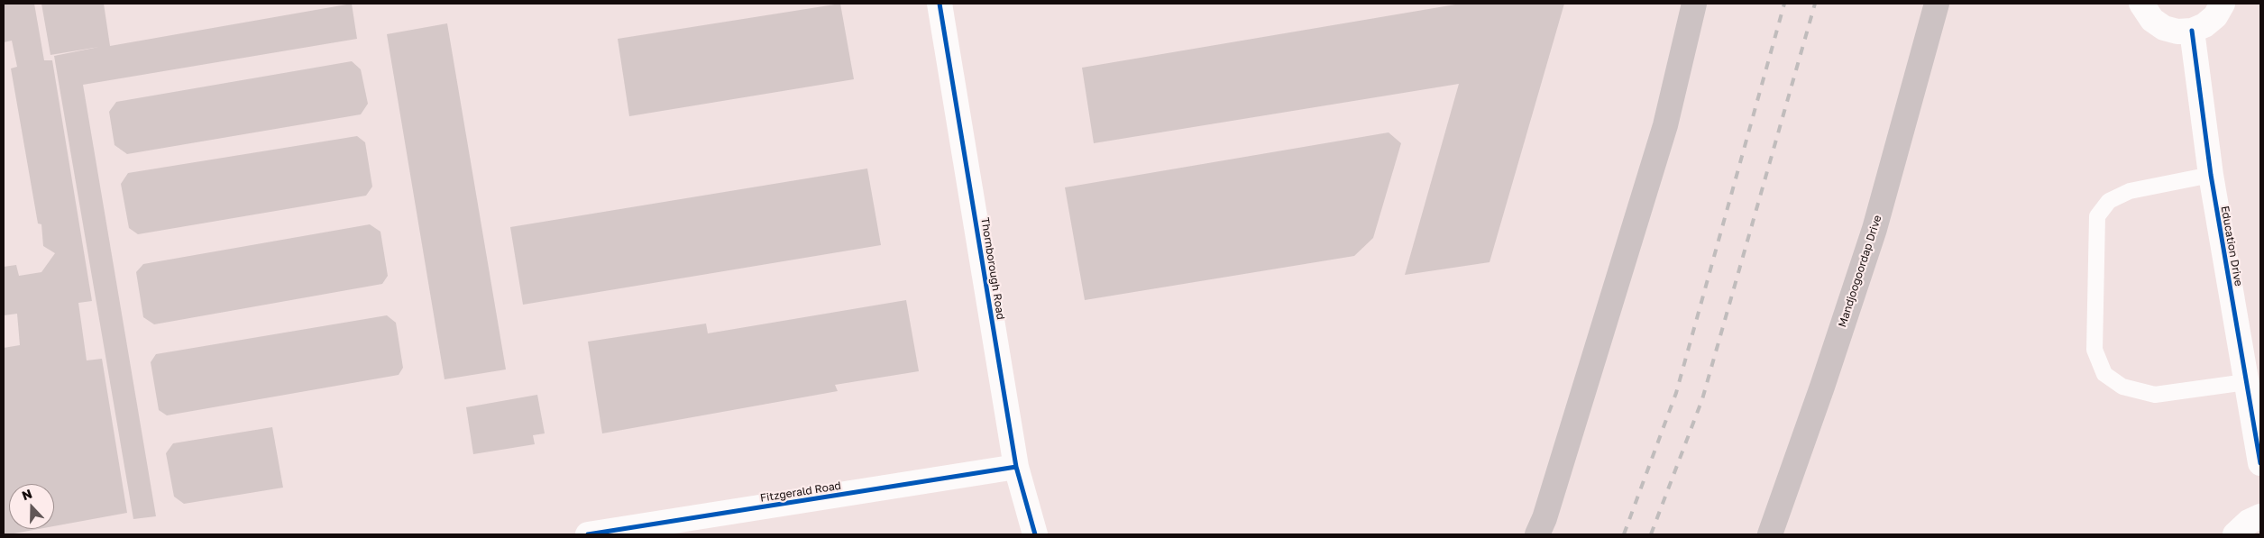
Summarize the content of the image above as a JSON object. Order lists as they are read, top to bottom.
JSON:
{
  "streets": {
    "highway": ["Mandjoogoordap Drive"],
    "street": ["Education Drive", "Thornborough Road", "Fitzgerald Road"]
  },
  "crossings": [
    ["Thornborough Road", "Fitzgerald Road"]
  ],
  "north": "top"
}
